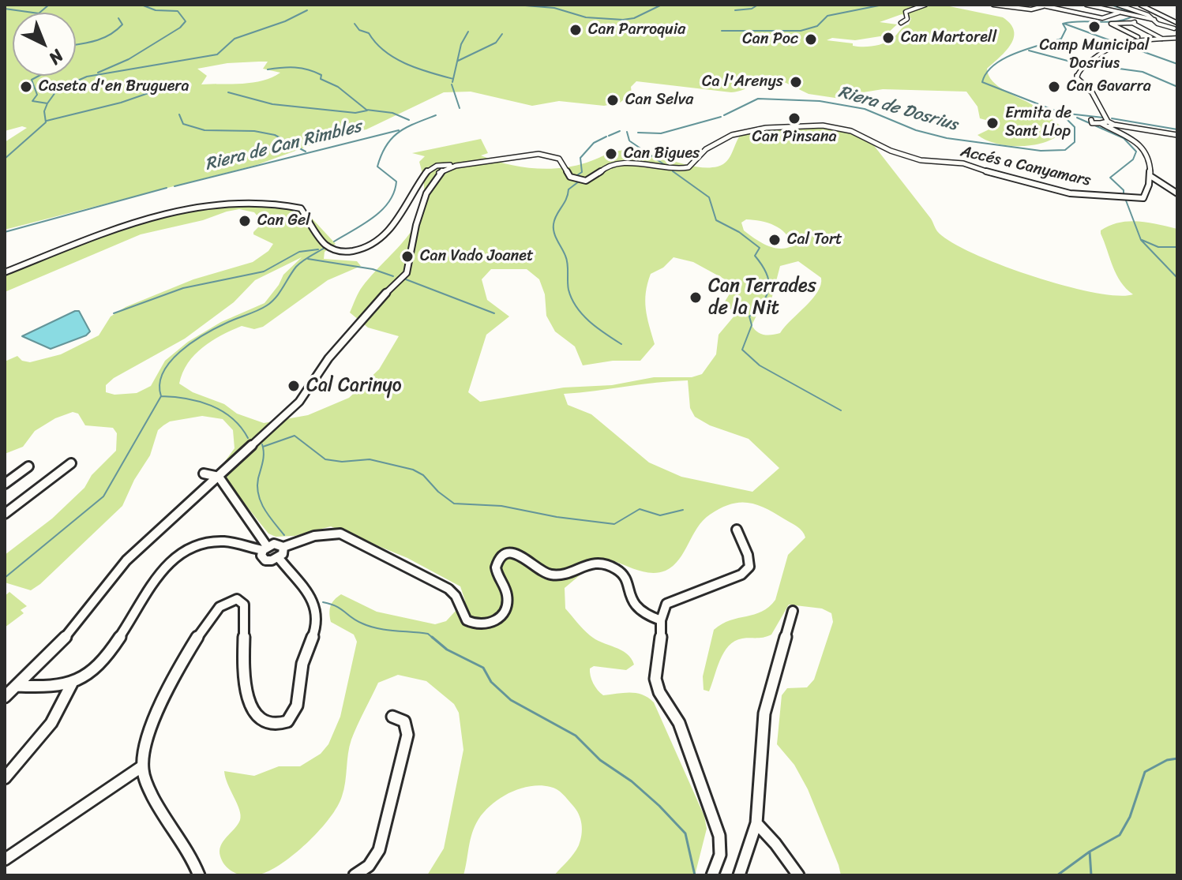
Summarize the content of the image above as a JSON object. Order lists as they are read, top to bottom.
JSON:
{
  "streets": {
    "street": ["Accés a Canyamars"]
  },
  "water": ["Riera de Dosrius", "Riera de Can Rimbles"],
  "places": [
    "Camp Municipal Dosrius",
    "Can Parroquia",
    "Can Martorell",
    "Can Poc",
    "Ca l'Arenys",
    "Caseta d'en Bruguera",
    "Can Gavarra",
    "Can Selva",
    "Can Pinsana",
    "Ermita de Sant Llop",
    "Can Bigues",
    "Can Gel",
    "Cal Tort",
    "Can Vado Joanet",
    "Can Terrades de la Nit",
    "Cal Carinyo"
  ],
  "north": "bottom right"
}
